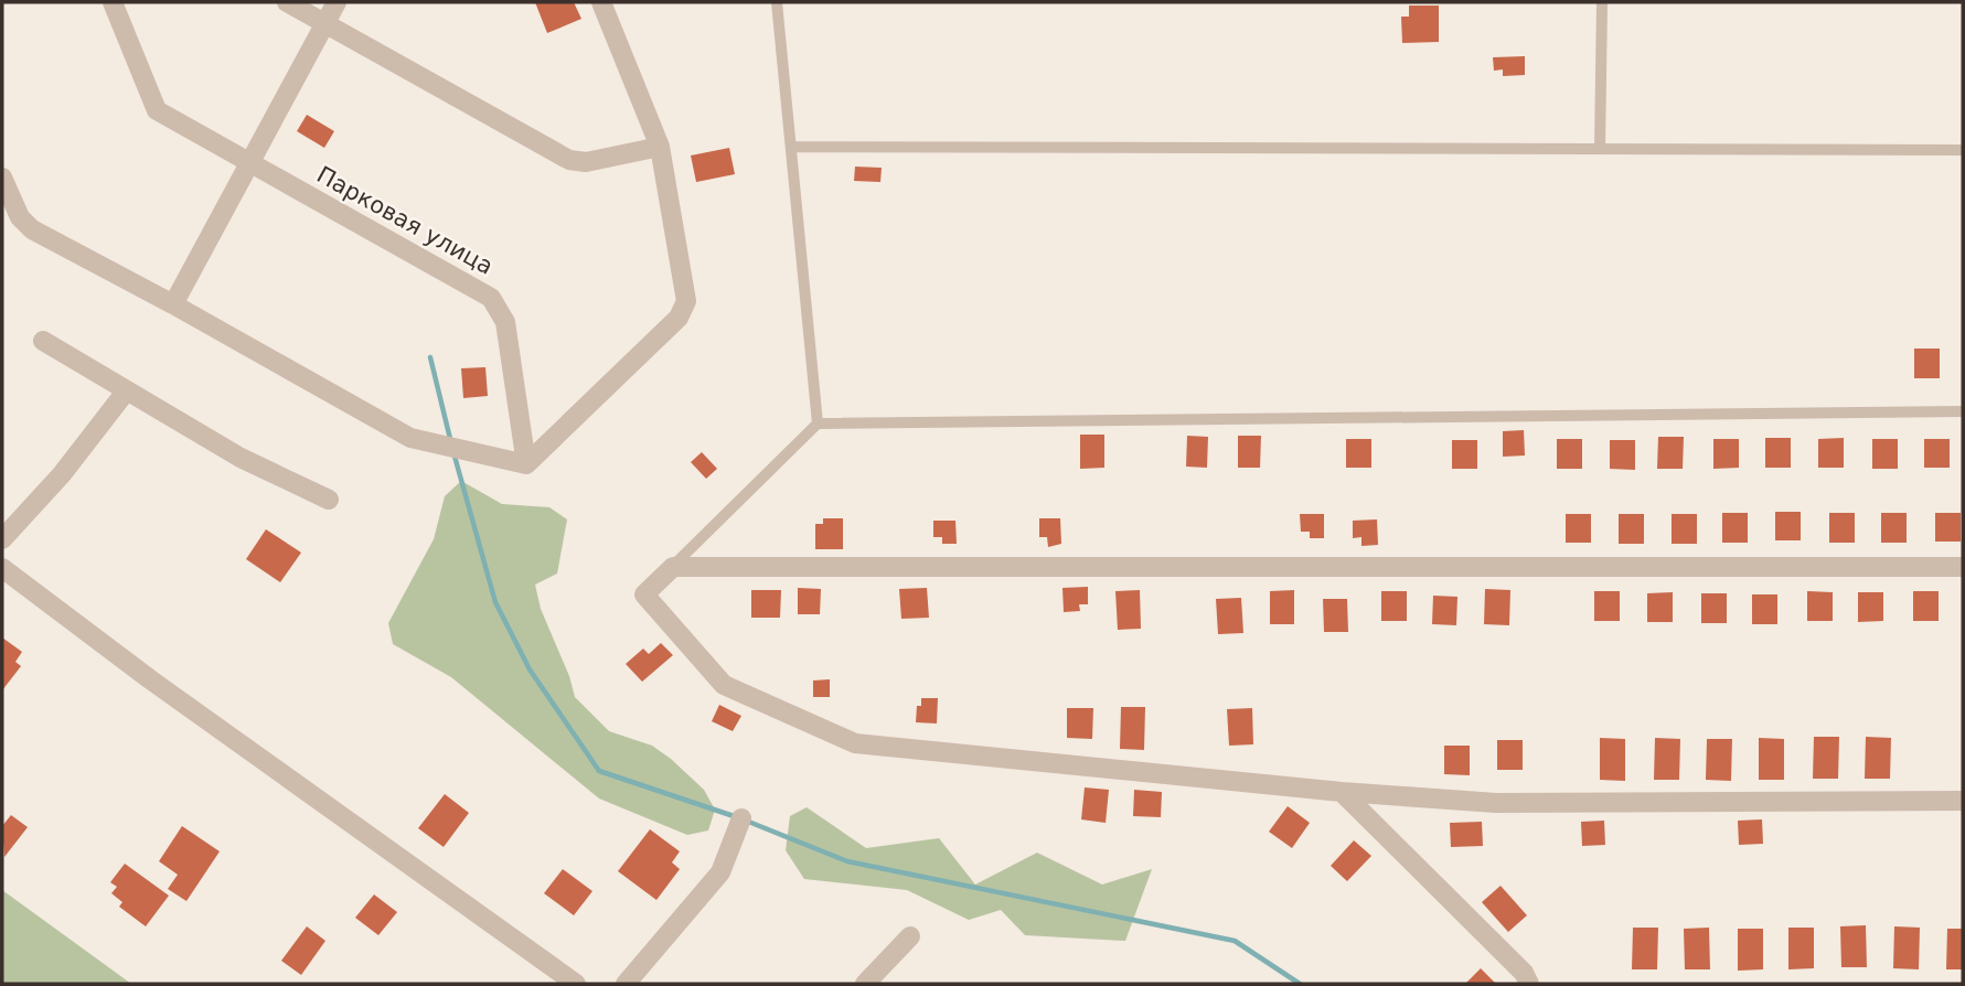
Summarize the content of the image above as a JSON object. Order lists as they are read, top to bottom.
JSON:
{
  "streets": {
    "street": ["Парковая улица"]
  }
}
